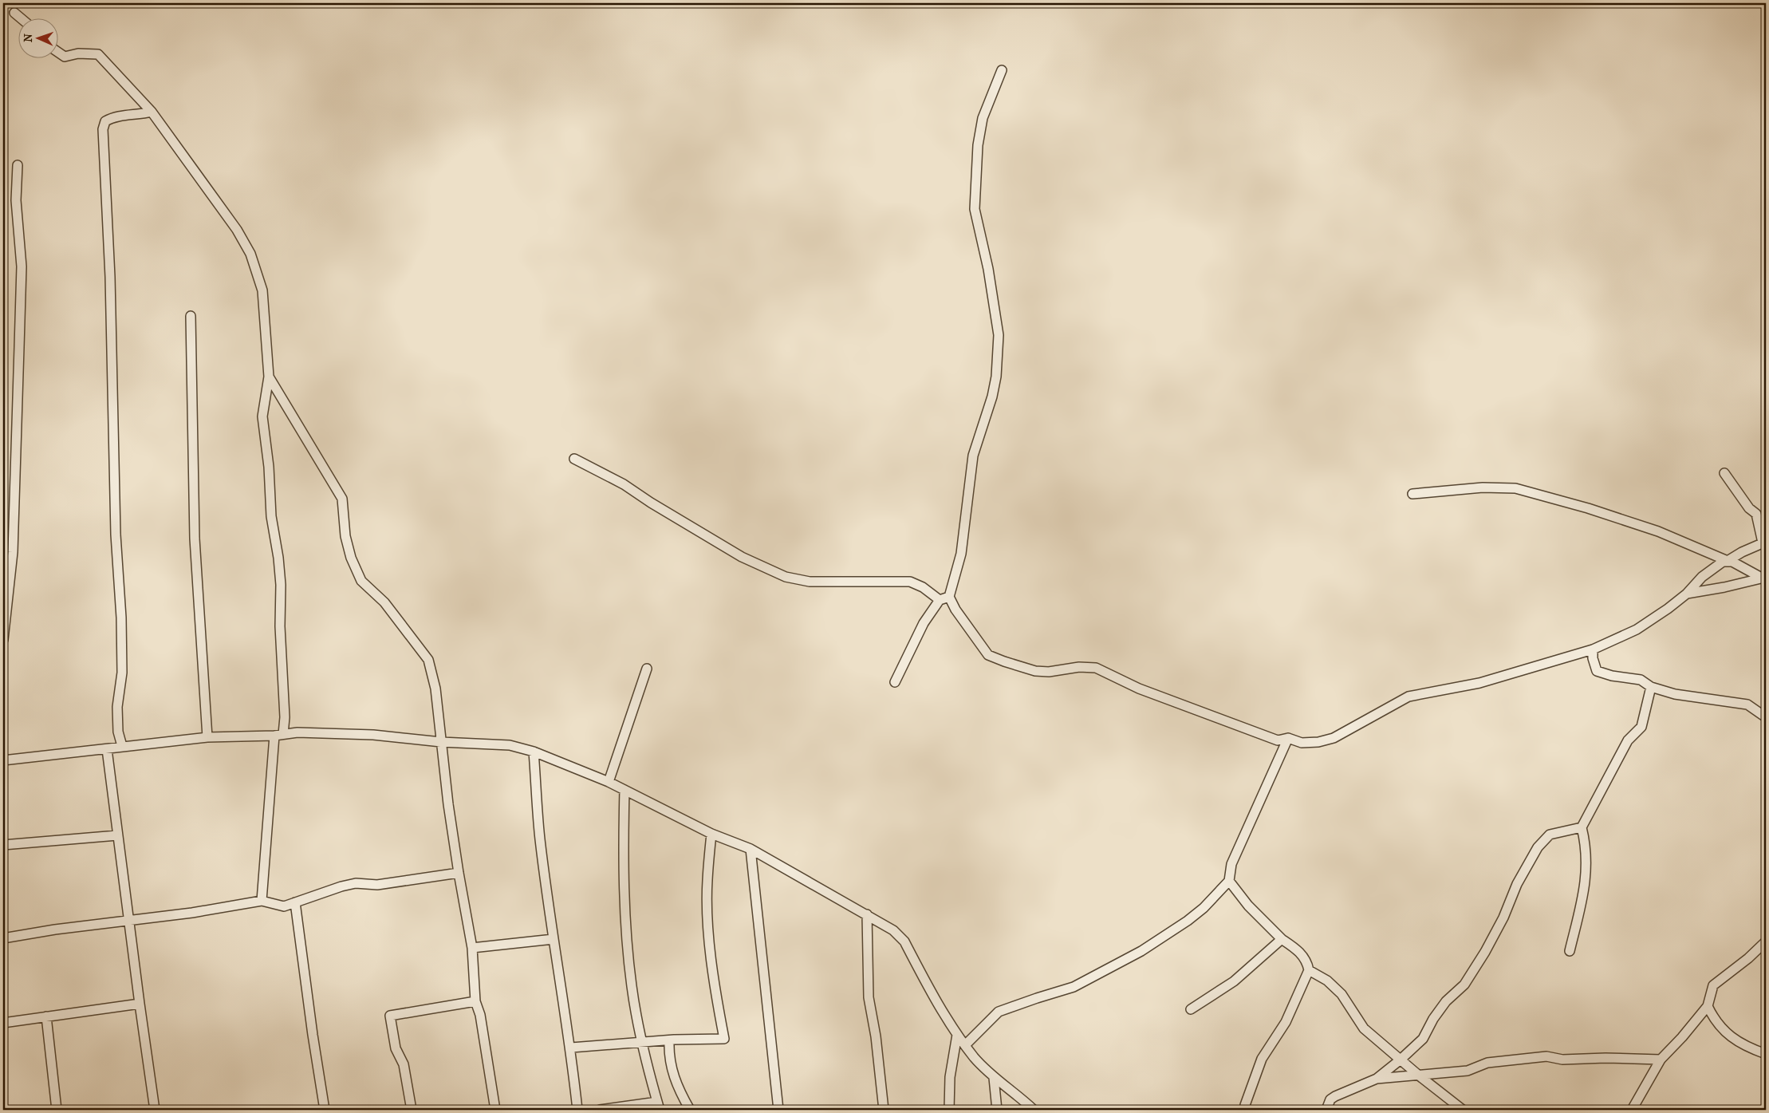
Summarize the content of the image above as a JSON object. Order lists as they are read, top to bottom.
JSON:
{
  "north": "left"
}
